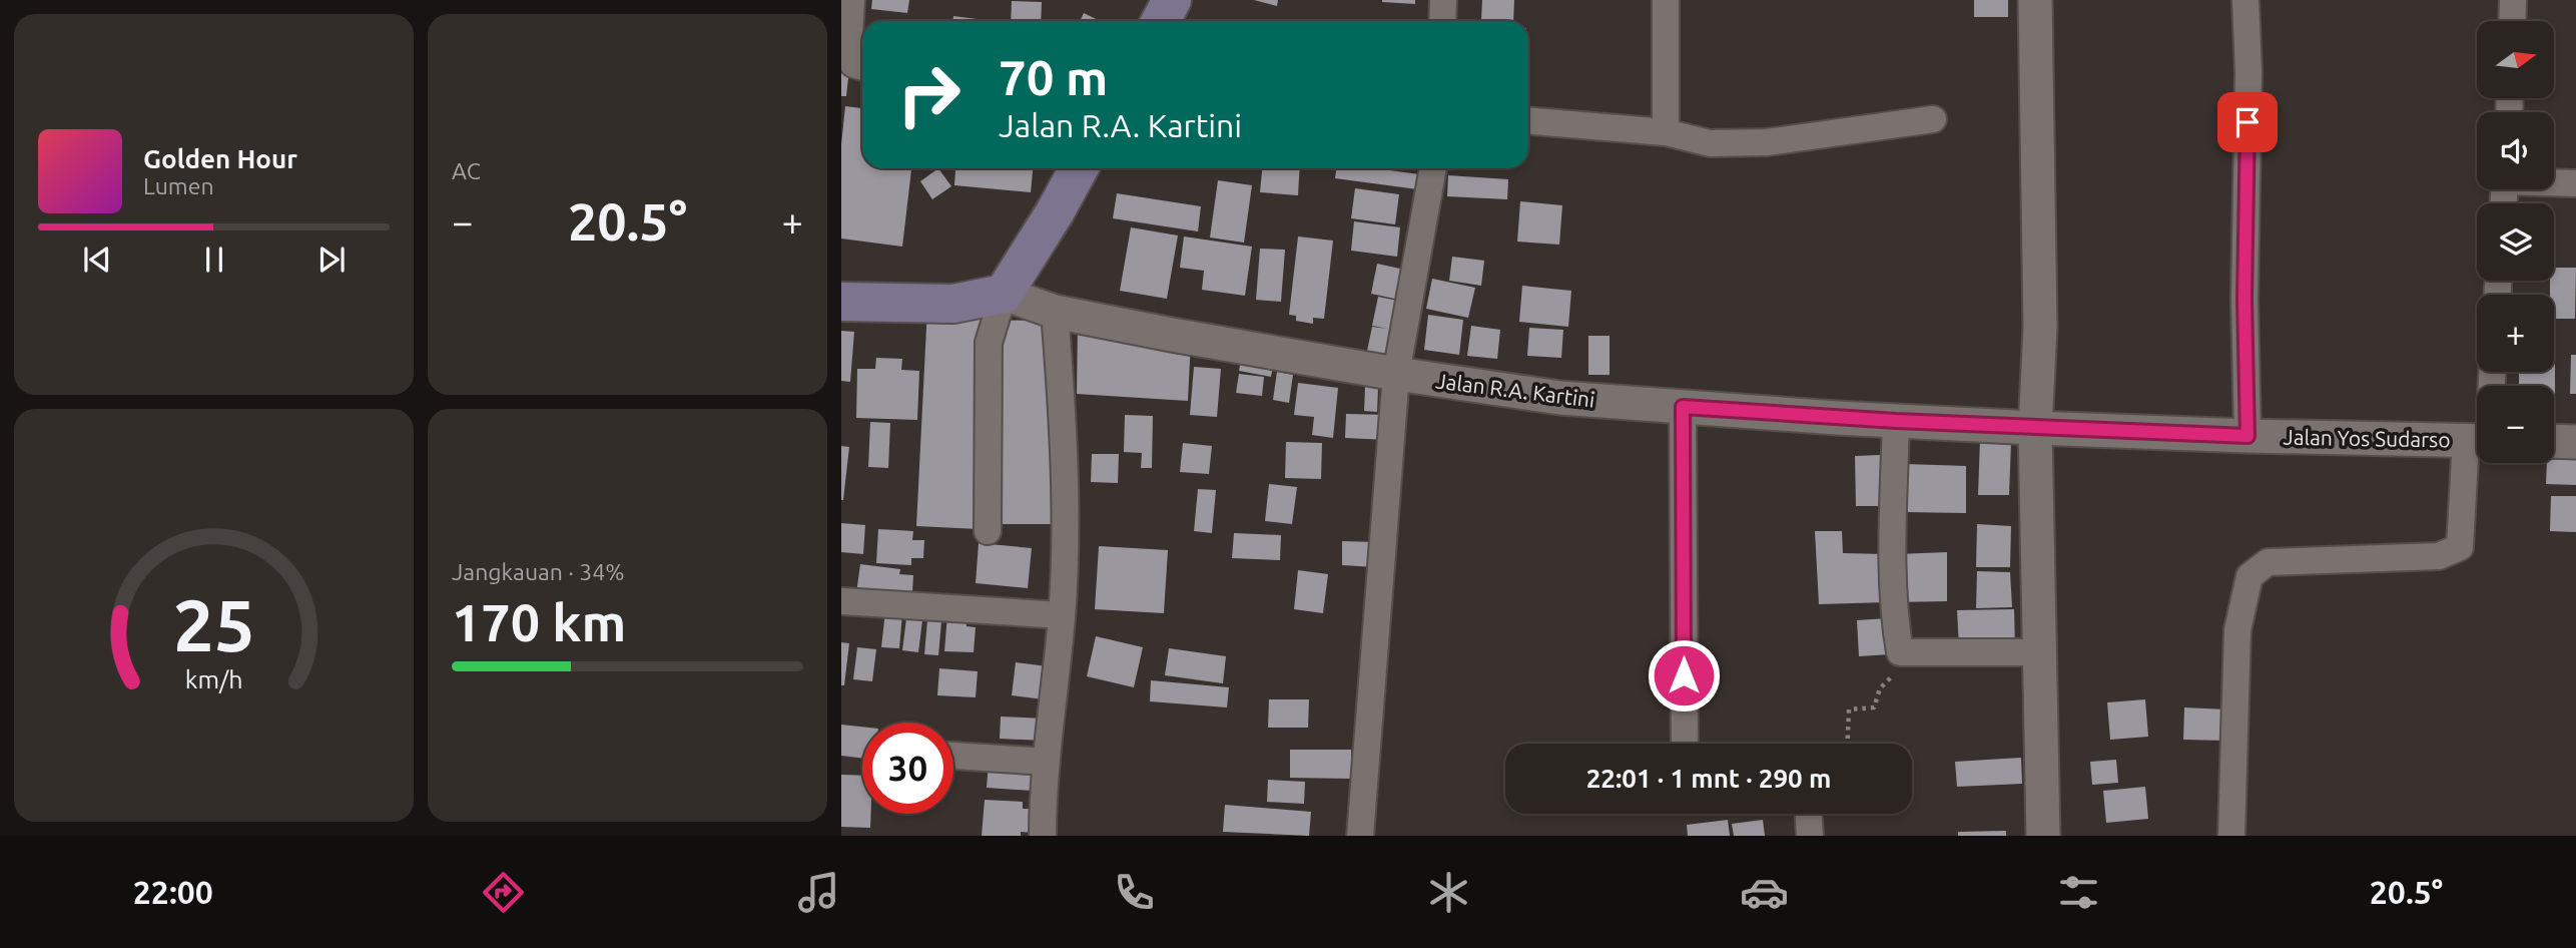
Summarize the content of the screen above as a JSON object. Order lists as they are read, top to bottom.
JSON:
{
  "streets": {
    "street": ["Jalan R.A. Kartini", "Jalan Yos Sudarso"]
  },
  "crossings": [
    ["Jalan R.A. Kartini", "Jalan Yos Sudarso"]
  ],
  "north": "right",
  "page": {
    "tile": [
      "AC",
      ["Jangkauan · 34%", "170 km"]
    ],
    "map_buttons": ["+", "−"],
    "turn": ["70 m", "Jalan R.A. Kartini"],
    "song": ["Golden Hour", "Lumen"],
    "heat": ["−", "20.5°", "+"],
    "limit": "30",
    "trip": "22:01 · 1 mnt · 290 m",
    "tabs": ["22:00", "20.5°"],
    "gauge": ["25", "km/h"]
  }
}
